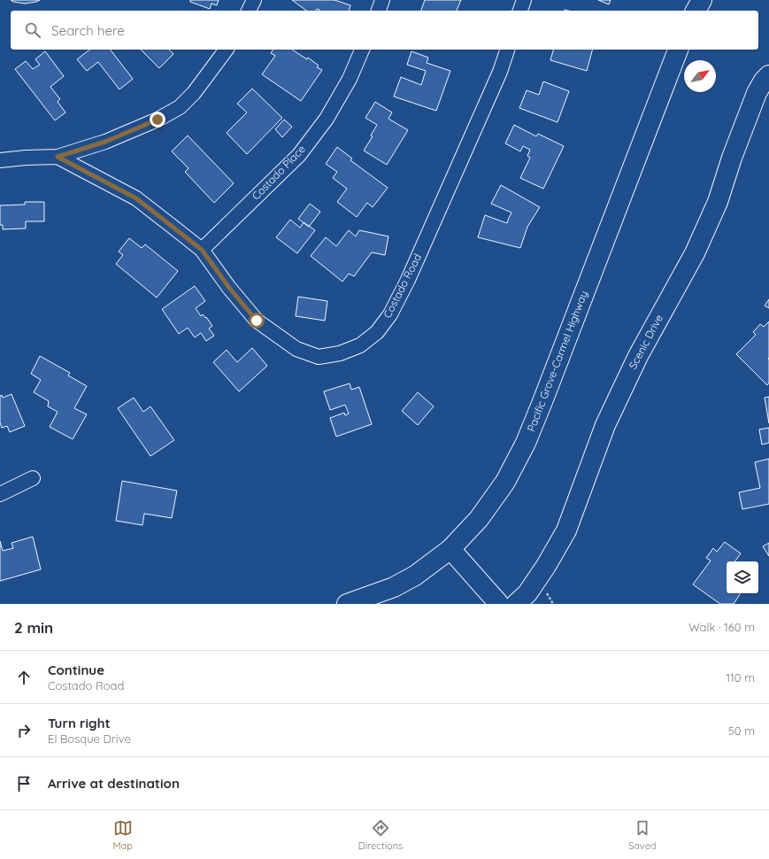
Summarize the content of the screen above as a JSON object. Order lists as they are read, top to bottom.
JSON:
{
  "streets": {
    "main road": ["Scenic Drive", "Pacific Grove-Carmel Highway"],
    "street": ["Costado Place", "Costado Road"]
  },
  "crossings": [
    ["Costado Place", "Costado Road"]
  ],
  "north": "top right",
  "page": {
    "search": "Search here",
    "heading": ["2 min", "Walk · 160 m"],
    "list": [
      ["Continue", "Costado Road", "110 m"],
      ["Turn right", "El Bosque Drive", "50 m"],
      "Arrive at destination"
    ],
    "nav": ["Map", "Directions", "Saved"]
  }
}
